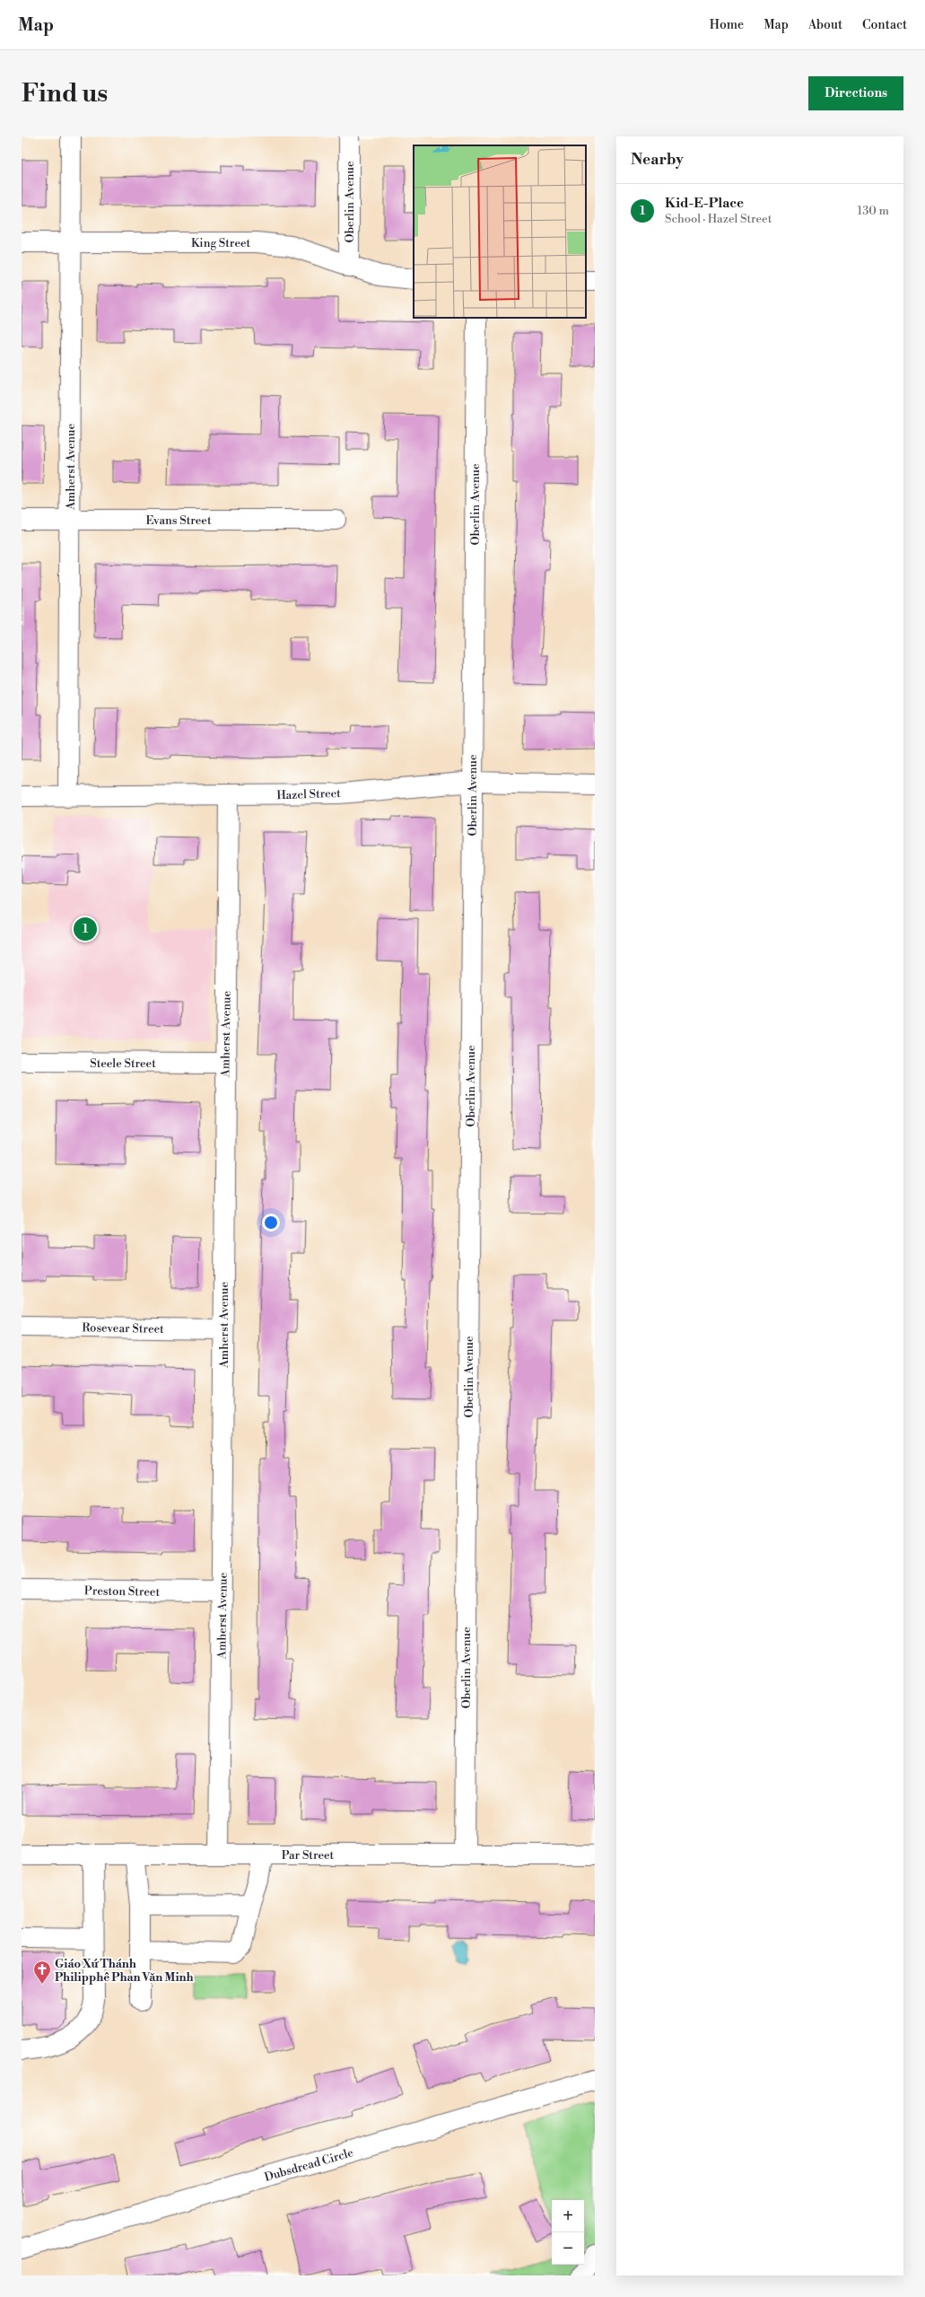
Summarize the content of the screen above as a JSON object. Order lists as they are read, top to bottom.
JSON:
{
  "streets": {
    "street": [
      "Oberlin Avenue",
      "King Street",
      "Amherst Avenue",
      "Evans Street",
      "Hazel Street",
      "Steele Street",
      "Rosevear Street",
      "Preston Street",
      "Par Street",
      "Dubsdread Circle"
    ]
  },
  "crossings": [
    ["Oberlin Avenue", "King Street"],
    ["Oberlin Avenue", "Hazel Street"],
    ["Oberlin Avenue", "Par Street"],
    ["King Street", "Amherst Avenue"],
    ["Amherst Avenue", "Evans Street"],
    ["Amherst Avenue", "Hazel Street"],
    ["Amherst Avenue", "Steele Street"],
    ["Amherst Avenue", "Rosevear Street"],
    ["Amherst Avenue", "Preston Street"],
    ["Amherst Avenue", "Par Street"]
  ],
  "places": {
    "church": ["Giáo Xứ Thánh Philipphê Phan Văn Minh"]
  },
  "page": {
    "header": "Map",
    "nav": [
      "Home",
      "Map",
      "About",
      "Contact"
    ],
    "buttons": "Directions",
    "title": "Find us",
    "heading": "Nearby",
    "list": [
      {
        "mark": "1",
        "name": "Kid-E-Place",
        "note": "School · Hazel Street",
        "value": "130 m"
      }
    ],
    "pins": "1",
    "map_buttons": ["+", "−"]
  }
}
